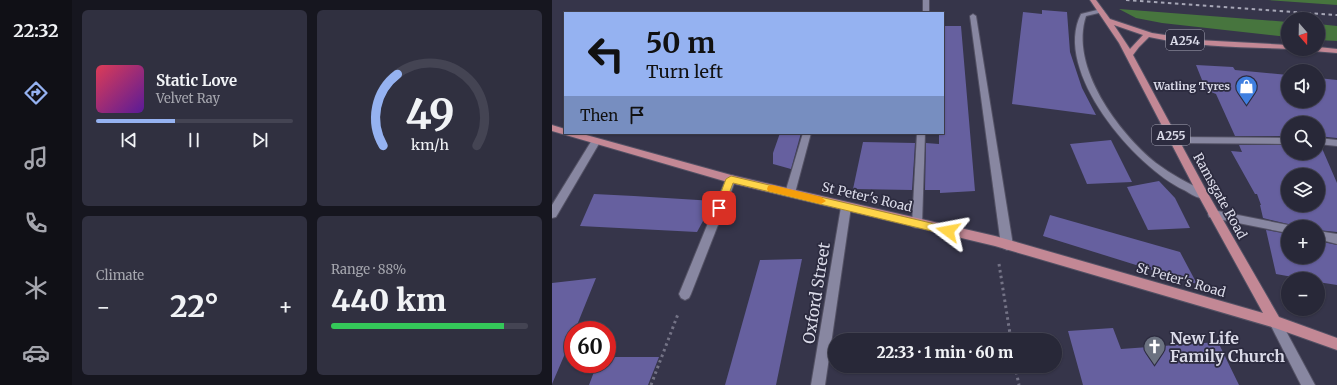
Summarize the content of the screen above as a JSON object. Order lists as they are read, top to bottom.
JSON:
{
  "streets": {
    "main road": [
      "A254",
      "A255",
      "Ramsgate Road",
      "St Peter's Road"
    ],
    "street": ["Oxford Street"]
  },
  "crossings": [
    ["A254", "Ramsgate Road"],
    ["Ramsgate Road", "St Peter's Road"],
    ["St Peter's Road", "Oxford Street"]
  ],
  "places": {
    "shop": ["Watling Tyres"],
    "church": ["New Life Family Church"]
  },
  "north": "bottom",
  "page": {
    "tabs": "22:32",
    "map_buttons": ["+", "−"],
    "turn": ["50 m", "Turn left"],
    "song": ["Static Love", "Velvet Ray"],
    "then": "Then",
    "tile": [
      "Climate",
      ["Range · 88%", "440 km"]
    ],
    "heat": ["−", "22°", "+"],
    "limit": "60",
    "trip": "22:33 · 1 min · 60 m",
    "gauge": ["49", "km/h"]
  }
}
